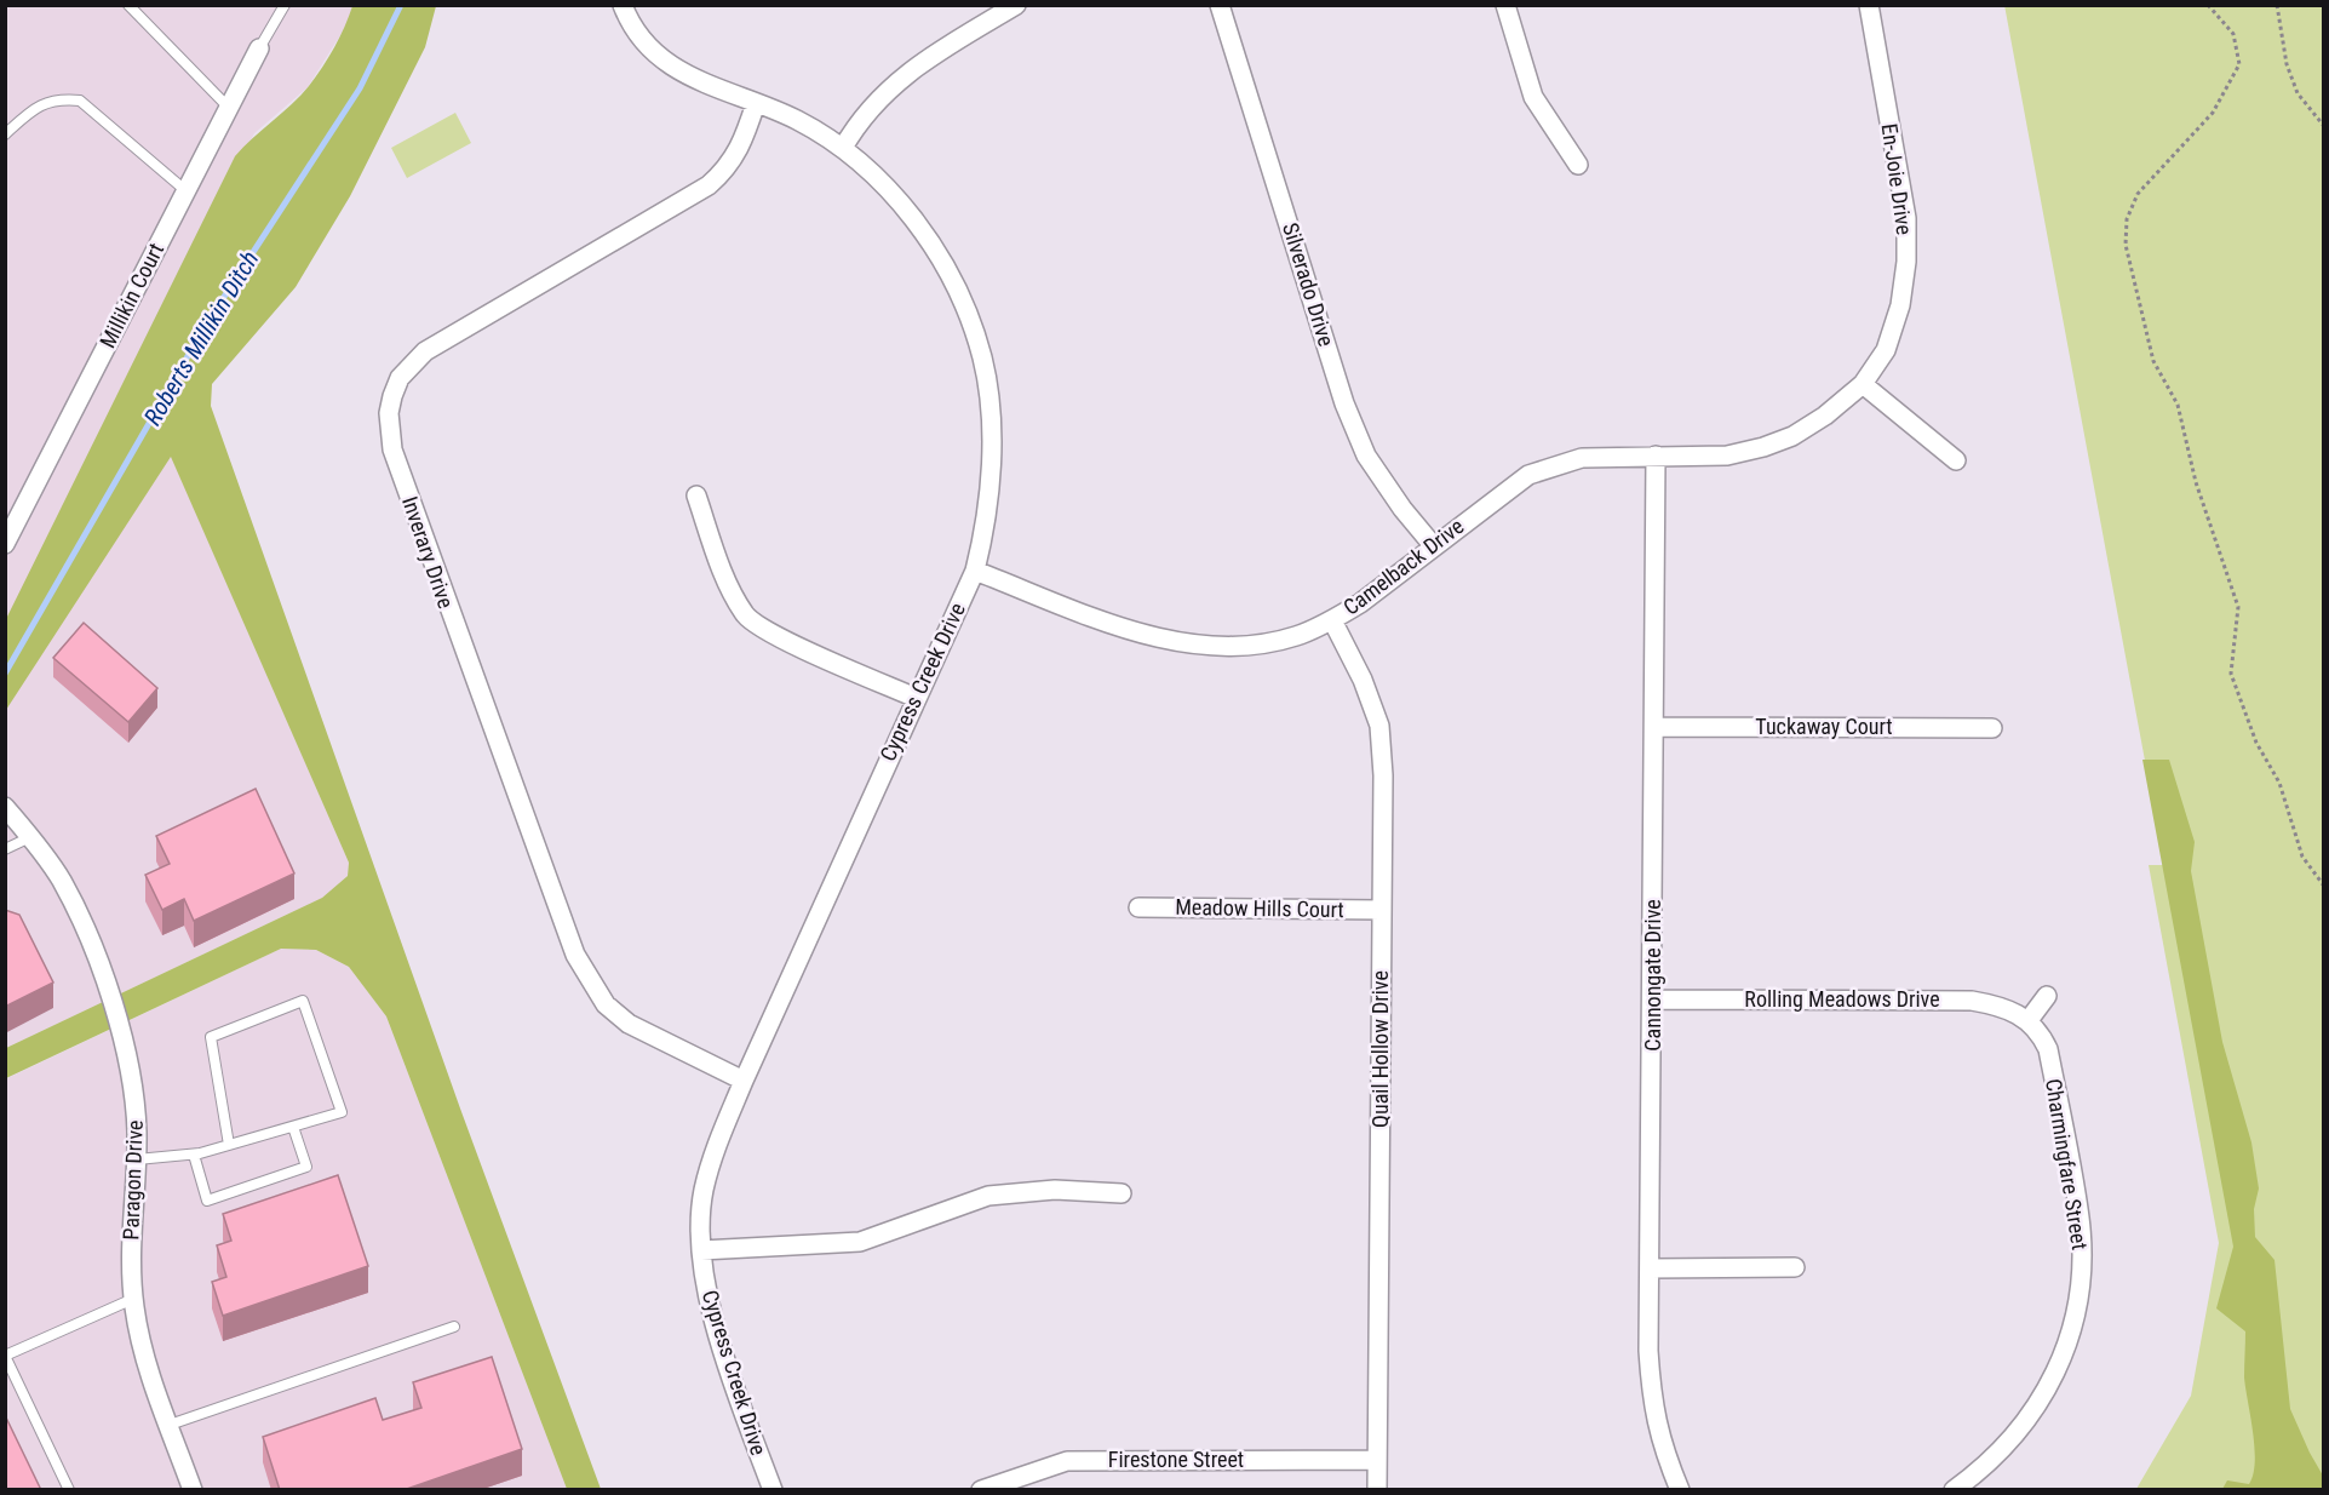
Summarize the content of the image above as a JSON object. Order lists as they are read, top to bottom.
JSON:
{
  "streets": {
    "street": [
      "En-Joie Drive",
      "Silverado Drive",
      "Millikin Court",
      "Inverary Drive",
      "Camelback Drive",
      "Cypress Creek Drive",
      "Tuckaway Court",
      "Meadow Hills Court",
      "Cannongate Drive",
      "Rolling Meadows Drive",
      "Quail Hollow Drive",
      "Charmingfare Street",
      "Paragon Drive",
      "Firestone Street"
    ]
  },
  "crossings": [
    ["En-Joie Drive", "Camelback Drive"],
    ["Silverado Drive", "Camelback Drive"],
    ["Inverary Drive", "Cypress Creek Drive"],
    ["Camelback Drive", "Cypress Creek Drive"],
    ["Camelback Drive", "Cannongate Drive"],
    ["Camelback Drive", "Quail Hollow Drive"],
    ["Tuckaway Court", "Cannongate Drive"],
    ["Meadow Hills Court", "Quail Hollow Drive"],
    ["Cannongate Drive", "Rolling Meadows Drive"],
    ["Rolling Meadows Drive", "Charmingfare Street"],
    ["Quail Hollow Drive", "Firestone Street"]
  ],
  "water": ["Roberts Millikin Ditch"]
}
